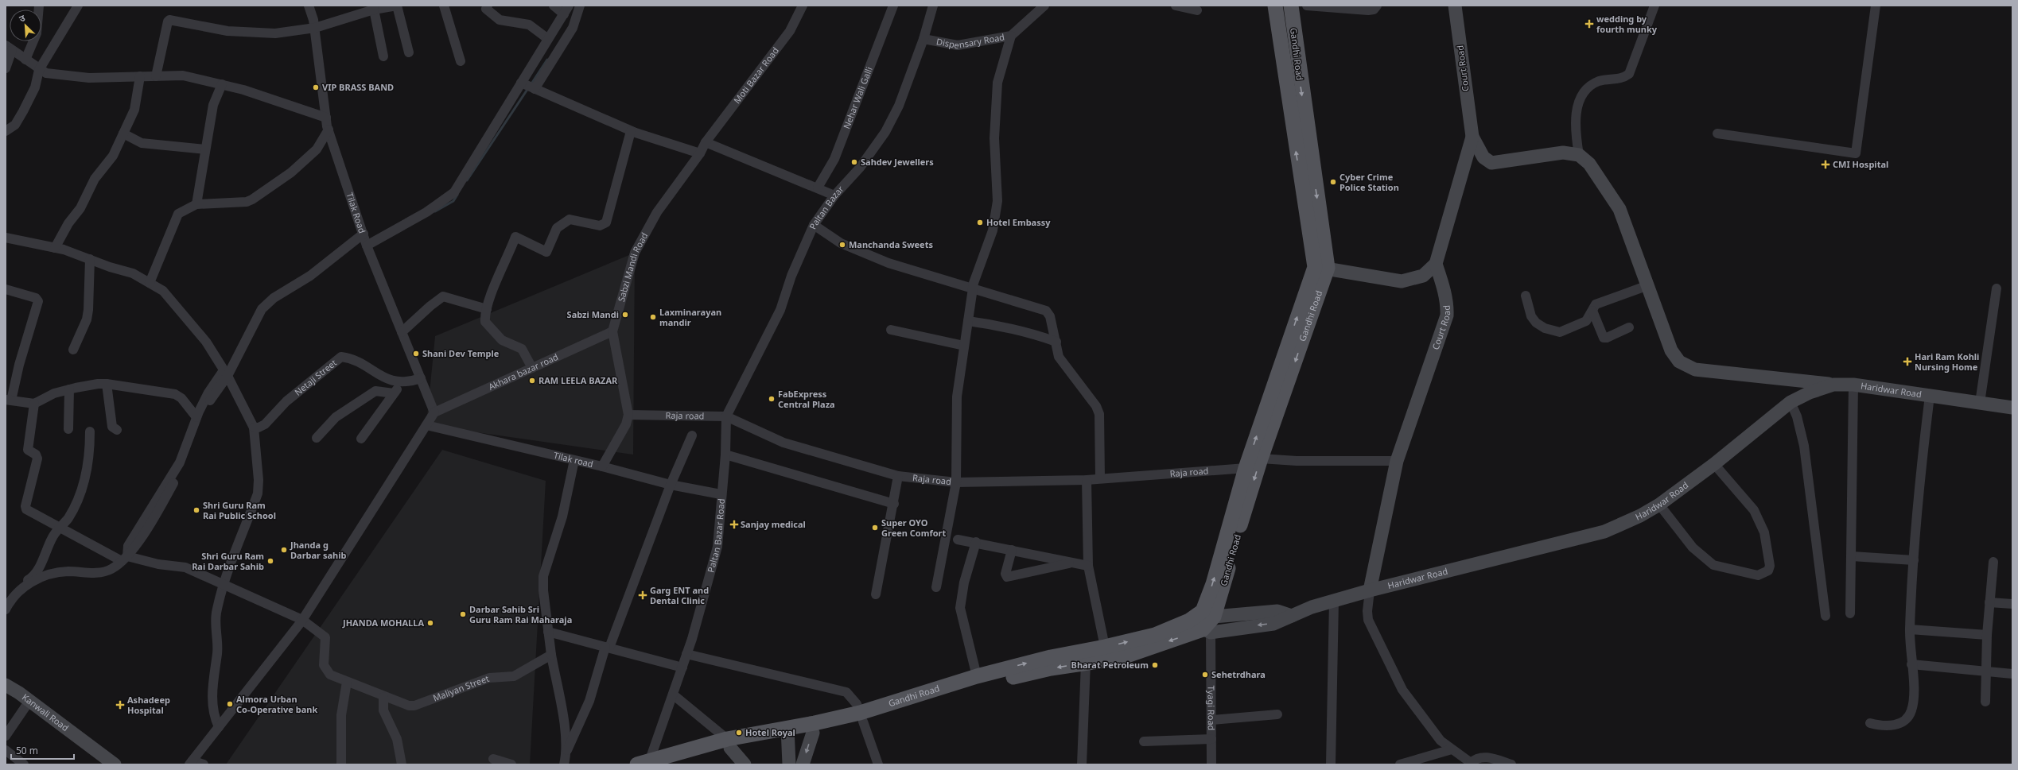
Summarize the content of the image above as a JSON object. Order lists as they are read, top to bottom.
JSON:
{
  "streets": {
    "main road": ["Gandhi Road"],
    "street": [
      "Dispensary Road",
      "Court Road",
      "Moti Bazar Road",
      "Nehar Wali Galli",
      "Paltan Bazar",
      "Tilak Road",
      "Sabzi Mandi Road",
      "Akhara bazar road",
      "Netaji Street",
      "Haridwar Road",
      "Raja road",
      "Tilak road",
      "Paltan Bazar Road",
      "Maliyan Street",
      "Tyagi Road",
      "Kanwali Road"
    ]
  },
  "crossings": [
    ["Dispensary Road", "Paltan Bazar"],
    ["Gandhi Road", "Haridwar Road"],
    ["Gandhi Road", "Raja road"],
    ["Gandhi Road", "Paltan Bazar Road"],
    ["Gandhi Road", "Tyagi Road"],
    ["Court Road", "Haridwar Road"],
    ["Moti Bazar Road", "Sabzi Mandi Road"],
    ["Paltan Bazar", "Raja road"],
    ["Paltan Bazar", "Paltan Bazar Road"],
    ["Tilak Road", "Akhara bazar road"],
    ["Tilak Road", "Netaji Street"],
    ["Sabzi Mandi Road", "Akhara bazar road"],
    ["Sabzi Mandi Road", "Raja road"],
    ["Haridwar Road", "Tyagi Road"],
    ["Raja road", "Paltan Bazar Road"],
    ["Tilak road", "Paltan Bazar Road"]
  ],
  "places": {
    "health": [
      "wedding by fourth munky",
      "CMI Hospital",
      "Hari Ram Kohli Nursing Home",
      "Sanjay medical",
      "Garg ENT and Dental Clinic",
      "Ashadeep Hospital"
    ],
    "other": [
      "VIP BRASS BAND",
      "Sahdev Jewellers",
      "Cyber Crime Police Station",
      "Hotel Embassy",
      "Manchanda Sweets",
      "Sabzi Mandi",
      "Laxminarayan mandir",
      "Shani Dev Temple",
      "RAM LEELA BAZAR",
      "FabExpress Central Plaza",
      "Shri Guru Ram Rai Public School",
      "Super OYO Green Comfort",
      "Jhanda g Darbar sahib",
      "Shri Guru Ram Rai Darbar Sahib",
      "Darbar Sahib Sri Guru Ram Rai Maharaja",
      "JHANDA MOHALLA",
      "Bharat Petroleum",
      "Sehetrdhara",
      "Almora Urban Co-Operative bank",
      "Hotel Royal"
    ]
  },
  "scale_bar": "50 m",
  "north": "top left"
}
